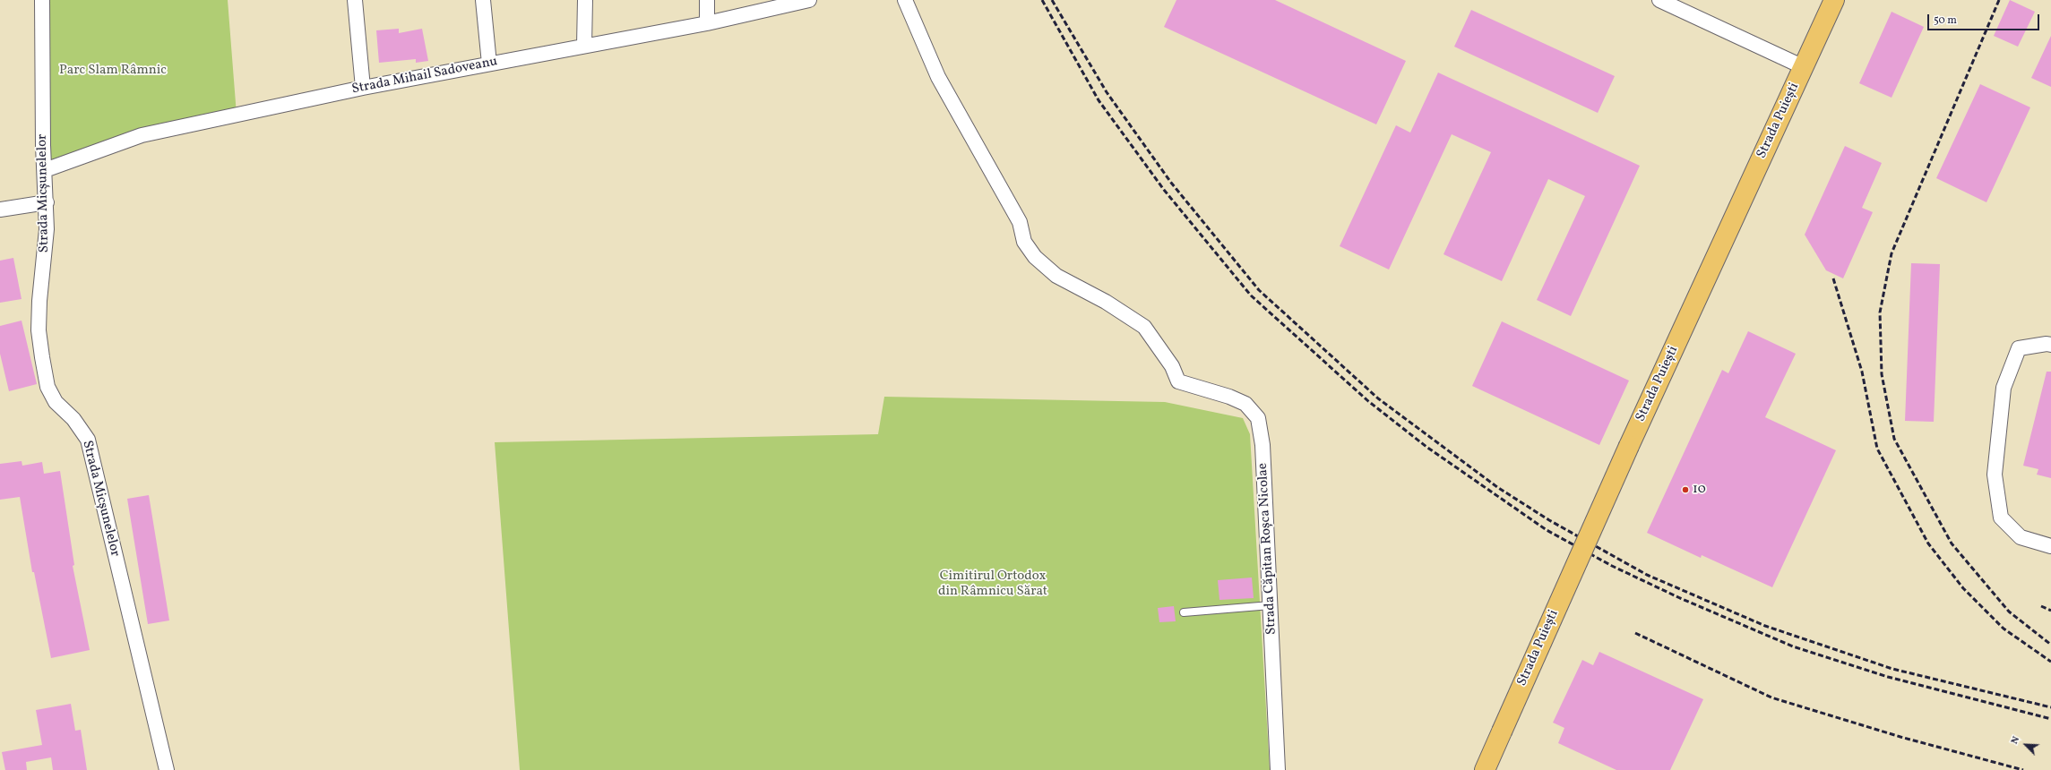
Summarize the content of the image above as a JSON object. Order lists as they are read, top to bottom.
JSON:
{
  "streets": {
    "main road": ["Strada Puiești"],
    "street": ["Strada Mihail Sadoveanu", "Strada Micșunelelor", "Strada Căpitan Roșca Nicolae"]
  },
  "crossings": [
    ["Strada Mihail Sadoveanu", "Strada Micșunelelor"]
  ],
  "parks": ["Parc Slam Râmnic", "Cimitirul Ortodox din Râmnicu Sărat"],
  "places": ["10"],
  "scale_bar": "50 m",
  "north": "top left"
}
